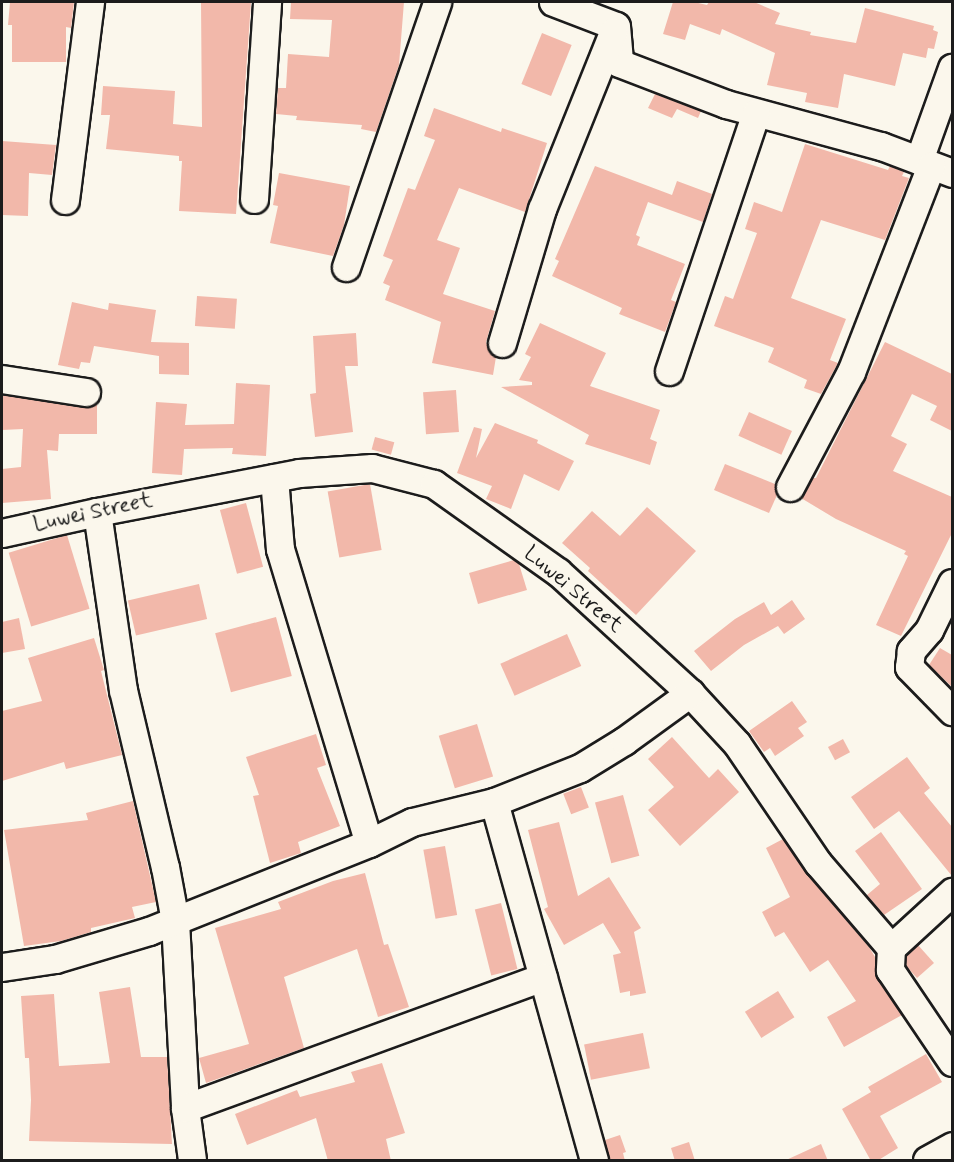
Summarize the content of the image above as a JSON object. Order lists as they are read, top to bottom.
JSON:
{
  "streets": {
    "street": ["Luwei Street"]
  }
}
